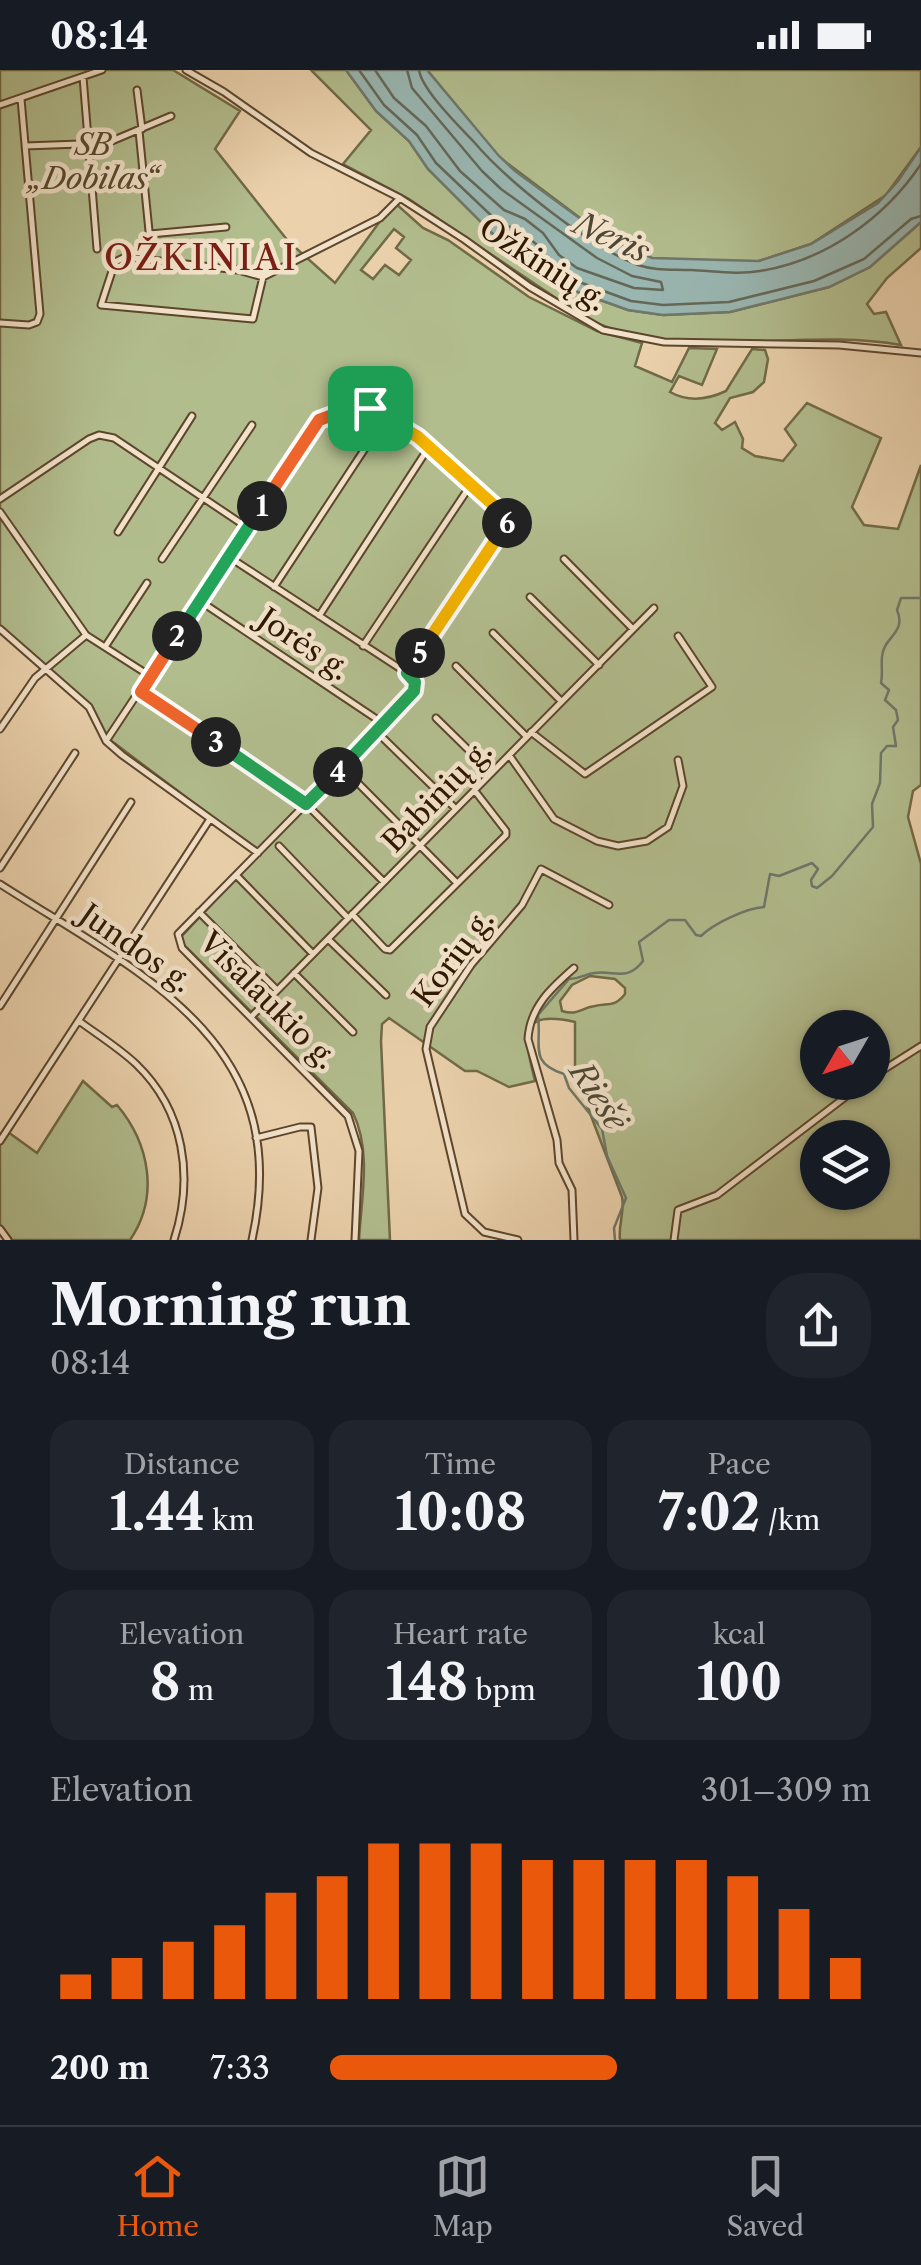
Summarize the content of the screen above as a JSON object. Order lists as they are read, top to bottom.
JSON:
{
  "streets": {
    "street": [
      "Ožkinių g.",
      "Jorės g.",
      "Babinių g.",
      "Jundos g.",
      "Korių g.",
      "Visalaukio g."
    ]
  },
  "crossings": [
    ["Jorės g.", "Visalaukio g."],
    ["Babinių g.", "Visalaukio g."]
  ],
  "districts": ["OŽKINIAI"],
  "water": ["Neris", "Riešė"],
  "parks": ["SB „Dobilas“"],
  "north": "bottom left",
  "page": {
    "status": "08:14",
    "pins": [
      "1",
      "6",
      "2",
      "5",
      "3",
      "4"
    ],
    "heading": ["Morning run", "08:14"],
    "stats": [
      ["Distance", "1.44 km"],
      ["Time", "10:08"],
      ["Pace", "7:02 /km"],
      ["Elevation", "8 m"],
      ["Heart rate", "148 bpm"],
      ["kcal", "100"]
    ],
    "chart": ["Elevation", "301–309 m"],
    "list": [
      {
        "name": "200 m",
        "note": "7:33"
      }
    ],
    "tabs": ["Home", "Map", "Saved"]
  }
}
